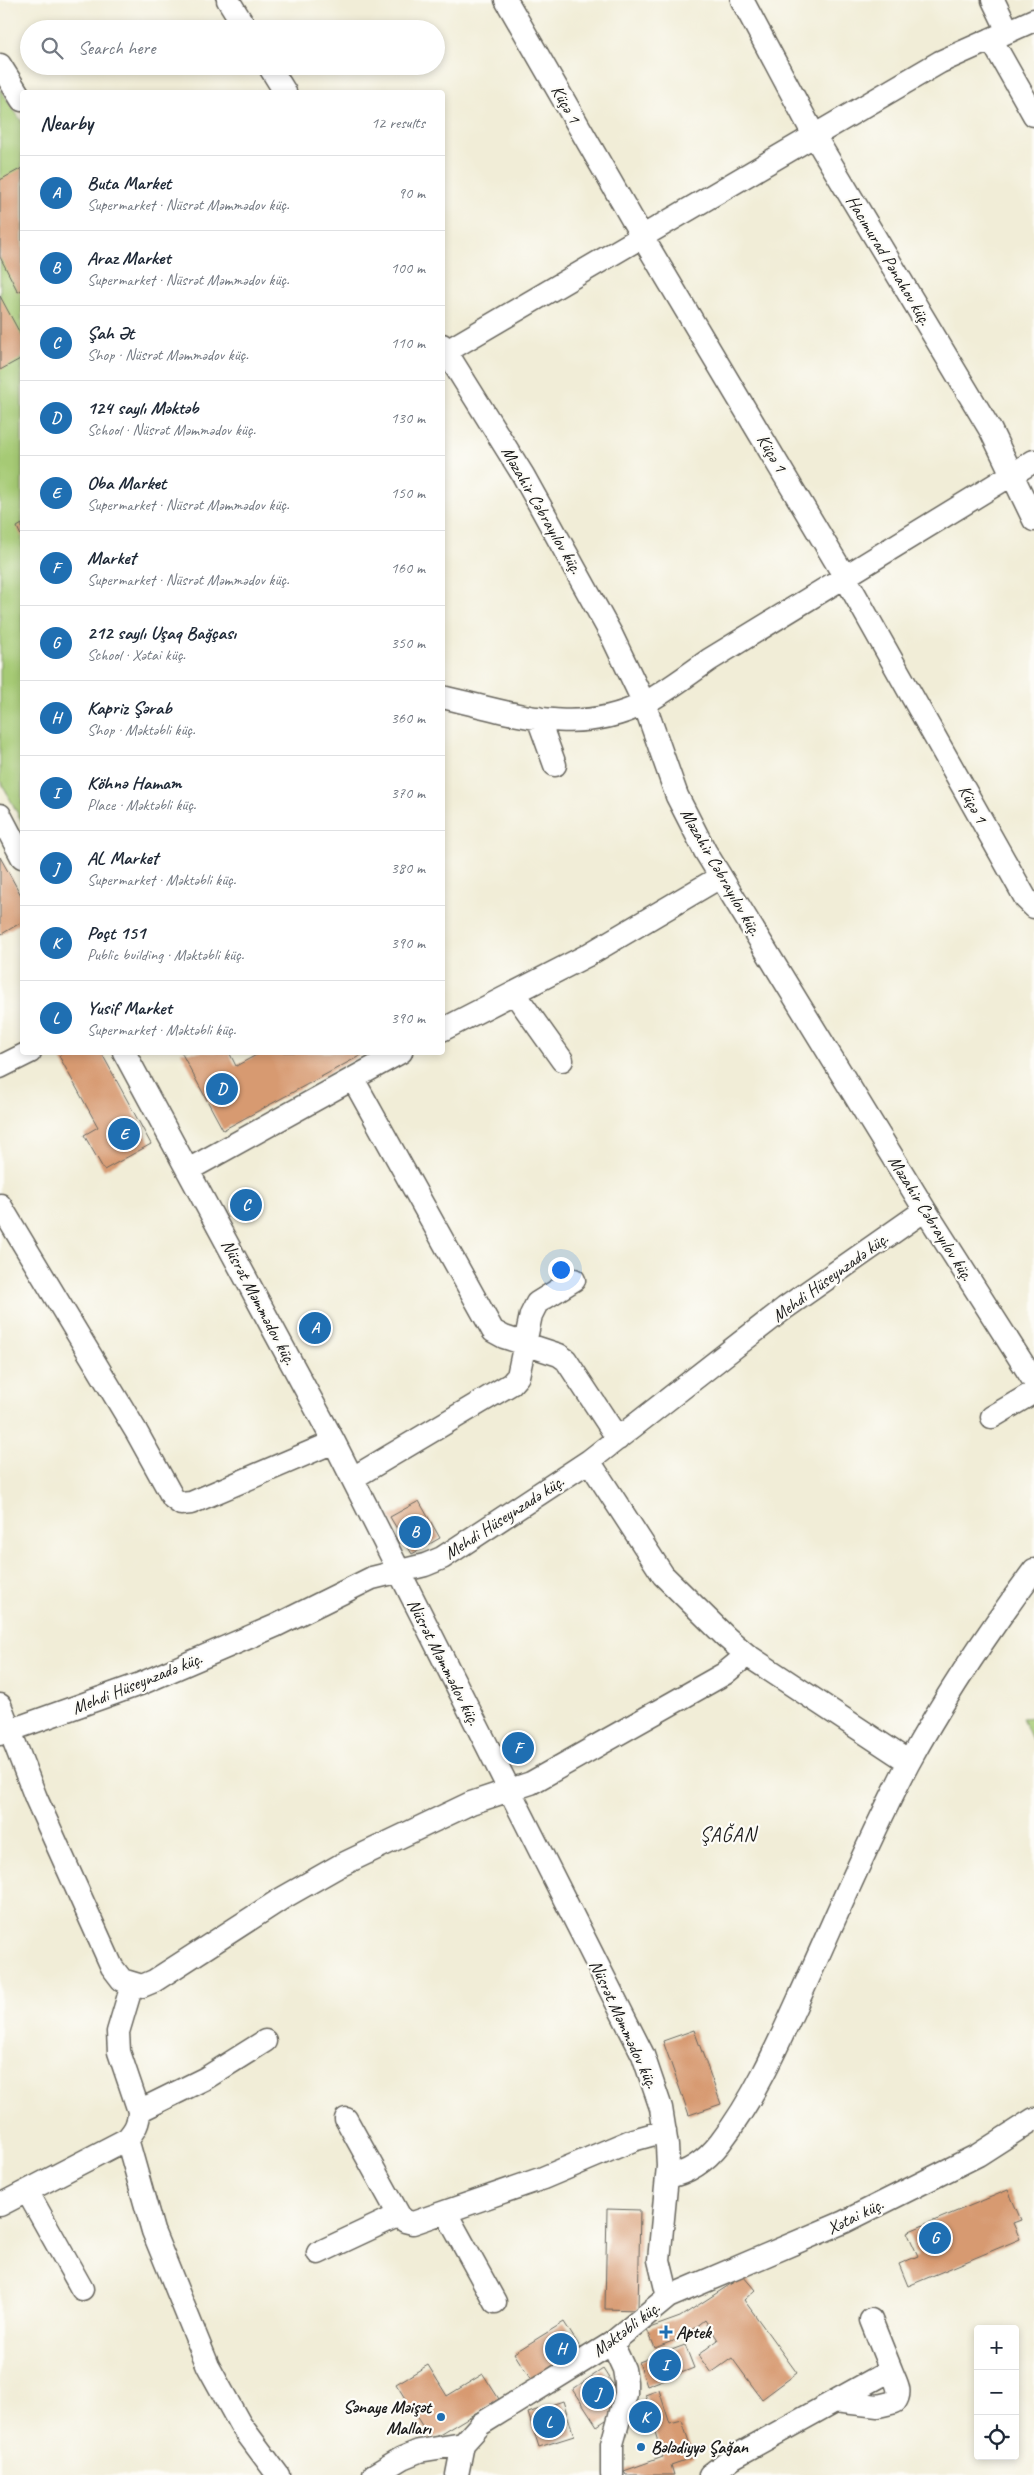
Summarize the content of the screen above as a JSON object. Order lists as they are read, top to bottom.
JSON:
{
  "streets": {
    "street": [
      "Küçə 1",
      "Hacımurad Pənahov küç.",
      "Məzahir Cəbrayılov küç.",
      "Mehdi Hüseynzadə küç.",
      "Nüsrət Məmmədov küç.",
      "Xətai küç.",
      "Məktəbli küç."
    ]
  },
  "crossings": [
    ["Məzahir Cəbrayılov küç.", "Mehdi Hüseynzadə küç."],
    ["Mehdi Hüseynzadə küç.", "Nüsrət Məmmədov küç."],
    ["Nüsrət Məmmədov küç.", "Xətai küç."],
    ["Nüsrət Məmmədov küç.", "Məktəbli küç."],
    ["Xətai küç.", "Məktəbli küç."]
  ],
  "districts": ["ŞAĞAN"],
  "places": {
    "health": ["Aptek"],
    "other": ["Sənaye Məişət Malları", "Bələdiyyə Şağan"]
  },
  "page": {
    "search": "Search here",
    "heading": ["Nearby", "12 results"],
    "list": [
      {
        "mark": "A",
        "name": "Buta Market",
        "note": "Supermarket · Nüsrət Məmmədov küç.",
        "value": "90 m"
      },
      {
        "mark": "B",
        "name": "Araz Market",
        "note": "Supermarket · Nüsrət Məmmədov küç.",
        "value": "100 m"
      },
      {
        "mark": "C",
        "name": "Şah Ət",
        "note": "Shop · Nüsrət Məmmədov küç.",
        "value": "110 m"
      },
      {
        "mark": "D",
        "name": "124 saylı Məktəb",
        "note": "School · Nüsrət Məmmədov küç.",
        "value": "130 m"
      },
      {
        "mark": "E",
        "name": "Oba Market",
        "note": "Supermarket · Nüsrət Məmmədov küç.",
        "value": "150 m"
      },
      {
        "mark": "F",
        "name": "Market",
        "note": "Supermarket · Nüsrət Məmmədov küç.",
        "value": "160 m"
      },
      {
        "mark": "G",
        "name": "212 saylı Uşaq Bağçası",
        "note": "School · Xətai küç.",
        "value": "350 m"
      },
      {
        "mark": "H",
        "name": "Kapriz Şərab",
        "note": "Shop · Məktəbli küç.",
        "value": "360 m"
      },
      {
        "mark": "I",
        "name": "Köhnə Hamam",
        "note": "Place · Məktəbli küç.",
        "value": "370 m"
      },
      {
        "mark": "J",
        "name": "AL Market",
        "note": "Supermarket · Məktəbli küç.",
        "value": "380 m"
      },
      {
        "mark": "K",
        "name": "Poçt 151",
        "note": "Public building · Məktəbli küç.",
        "value": "390 m"
      },
      {
        "mark": "L",
        "name": "Yusif Market",
        "note": "Supermarket · Məktəbli küç.",
        "value": "390 m"
      }
    ],
    "pins": [
      "D",
      "E",
      "C",
      "A",
      "B",
      "F",
      "G",
      "H",
      "I",
      "J",
      "K",
      "L"
    ],
    "map_buttons": ["+", "−"]
  }
}
